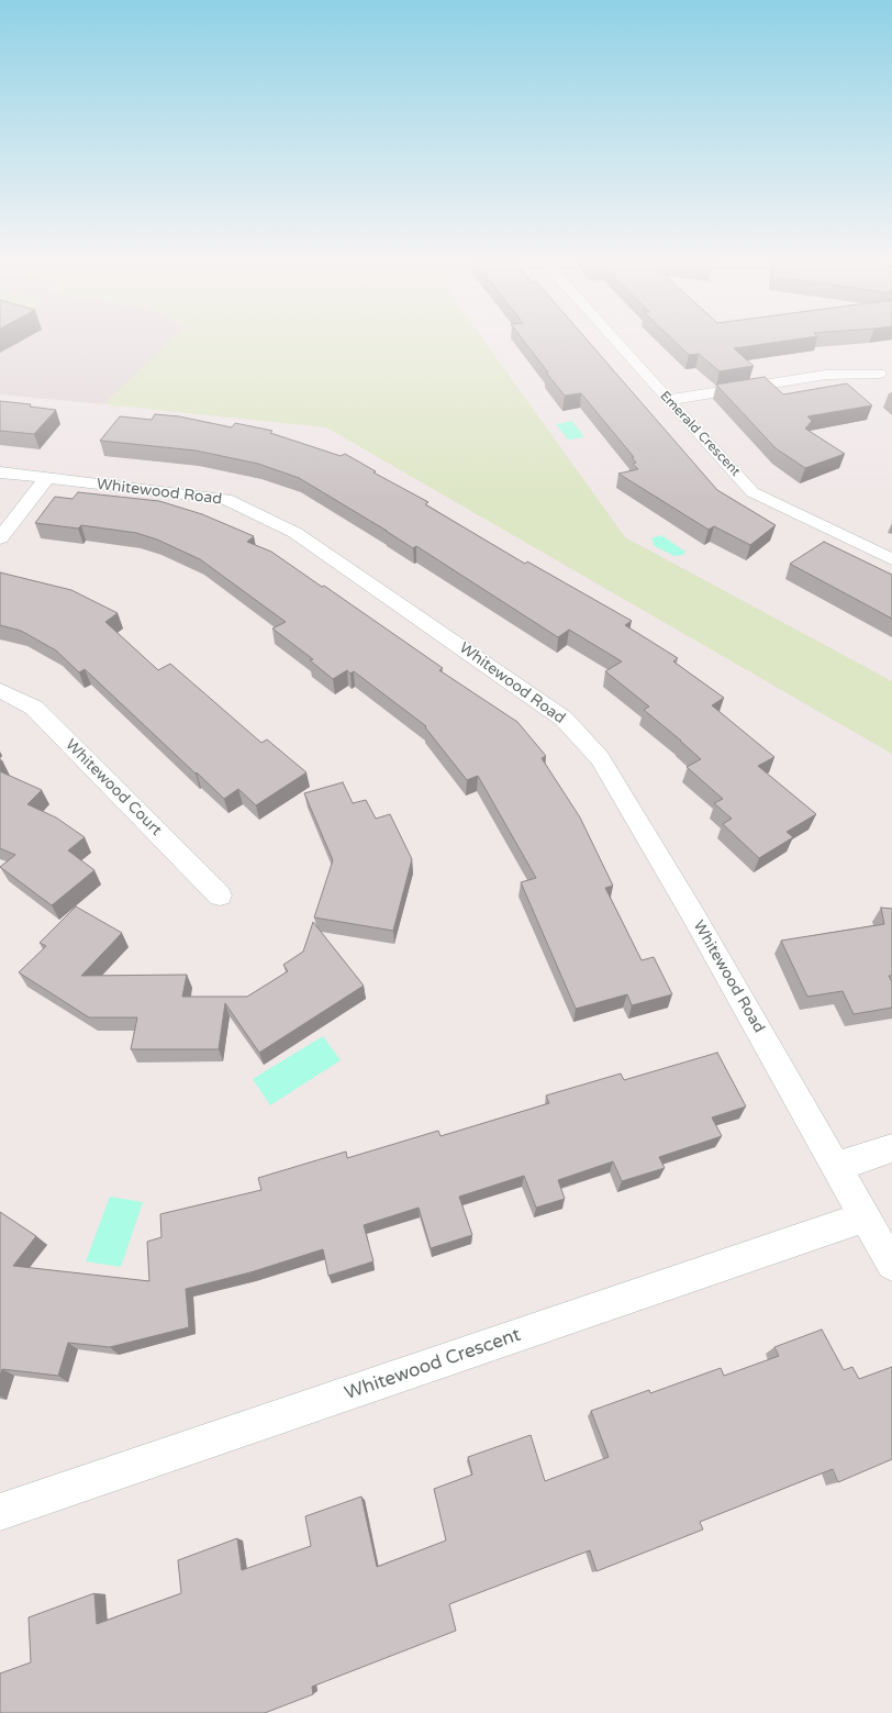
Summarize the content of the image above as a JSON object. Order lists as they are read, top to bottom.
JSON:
{
  "streets": {
    "street": [
      "Emerald Crescent",
      "Whitewood Road",
      "Whitewood Court",
      "Whitewood Crescent"
    ]
  },
  "crossings": [
    ["Whitewood Road", "Whitewood Crescent"]
  ]
}
